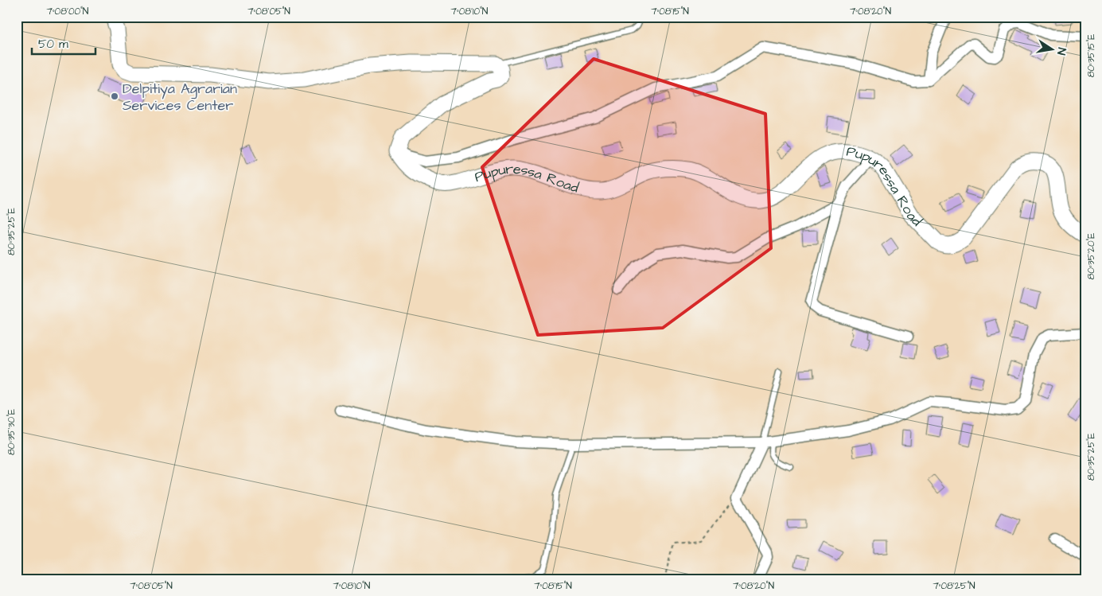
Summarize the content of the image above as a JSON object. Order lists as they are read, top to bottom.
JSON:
{
  "streets": {
    "main road": ["Pupuressa Road"]
  },
  "places": ["Delpitiya Agrarian Services Center"],
  "scale_bar": "50 m",
  "north": "right",
  "coordinates": [
    "7°08'00\"N",
    "7°08'05\"N",
    "7°08'10\"N",
    "7°08'15\"N",
    "7°08'20\"N",
    "80°35'15\"E",
    "80°35'25\"E",
    "80°35'20\"E",
    "80°35'30\"E",
    "7°08'25\"N"
  ]
}
